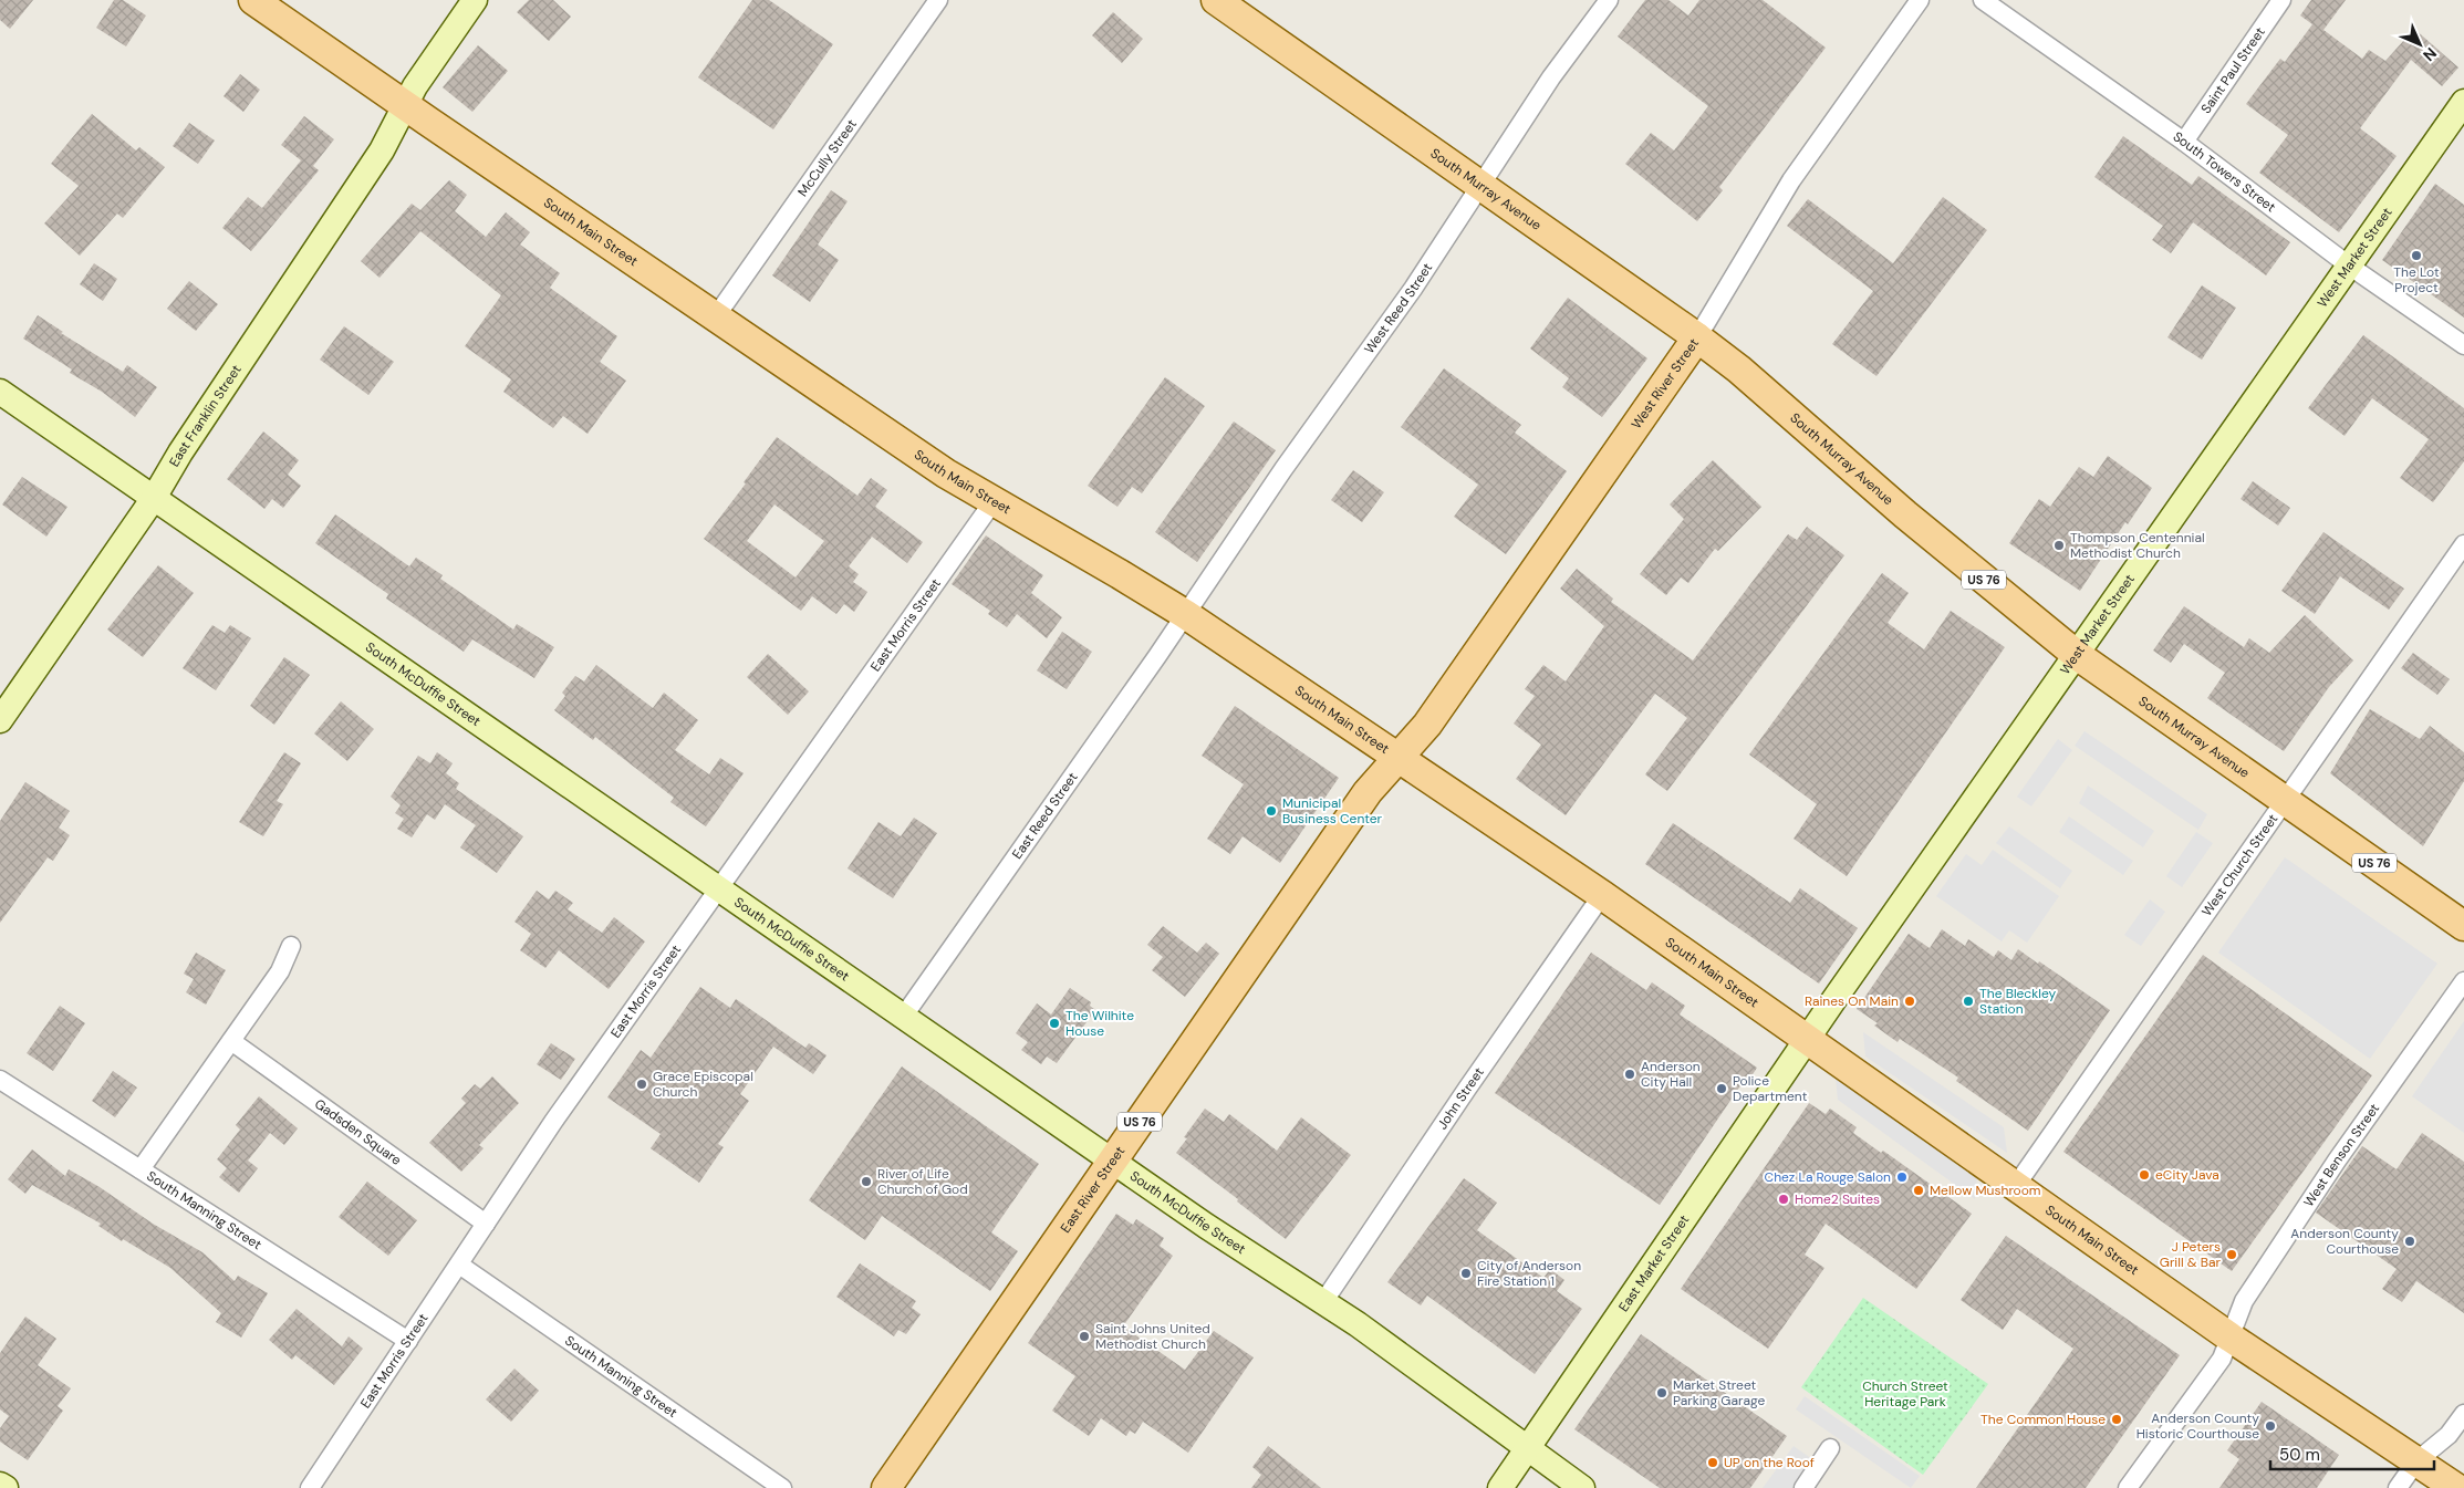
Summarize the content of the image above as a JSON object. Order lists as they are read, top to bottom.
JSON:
{
  "streets": {
    "main road": [
      "South Murray Avenue",
      "South Main Street",
      "West River Street",
      "US 76",
      "East River Street"
    ],
    "street": [
      "Saint Paul Street",
      "McCully Street",
      "South Towers Street",
      "West Market Street",
      "West Reed Street",
      "East Franklin Street",
      "East Morris Street",
      "South McDuffie Street",
      "East Reed Street",
      "West Church Street",
      "John Street",
      "Gadsden Square",
      "West Benson Street",
      "South Manning Street",
      "East Market Street"
    ]
  },
  "crossings": [
    ["Saint Paul Street", "South Towers Street"],
    ["McCully Street", "South Main Street"],
    ["South Towers Street", "West Market Street"],
    ["South Murray Avenue", "West Market Street"],
    ["South Murray Avenue", "West Reed Street"],
    ["South Murray Avenue", "West River Street"],
    ["South Murray Avenue", "West Church Street"],
    ["South Main Street", "West Market Street"],
    ["South Main Street", "West Reed Street"],
    ["South Main Street", "West River Street"],
    ["South Main Street", "East Franklin Street"],
    ["South Main Street", "East Morris Street"],
    ["South Main Street", "East Reed Street"],
    ["South Main Street", "West Church Street"],
    ["South Main Street", "John Street"],
    ["South Main Street", "West Benson Street"],
    ["South Main Street", "East River Street"],
    ["South Main Street", "East Market Street"],
    ["West Market Street", "East Market Street"],
    ["West Reed Street", "East Reed Street"],
    ["West River Street", "East River Street"],
    ["East Franklin Street", "South McDuffie Street"],
    ["East Morris Street", "South McDuffie Street"],
    ["East Morris Street", "Gadsden Square"],
    ["East Morris Street", "South Manning Street"],
    ["South McDuffie Street", "East Reed Street"],
    ["South McDuffie Street", "John Street"],
    ["South McDuffie Street", "East River Street"],
    ["South McDuffie Street", "East Market Street"]
  ],
  "parks": ["Church Street Heritage Park"],
  "places": [
    "The Lot Project",
    "Thompson Centennial Methodist Church",
    "Municipal Business Center",
    "Raines On Main",
    "The Bleckley Station",
    "The Wilhite House",
    "Anderson City Hall",
    "Grace Episcopal Church",
    "Police Department",
    "eCity Java",
    "Chez La Rouge Salon",
    "River of Life Church of God",
    "Mellow Mushroom",
    "Home2 Suites",
    "Anderson County Courthouse",
    "J Peters Grill & Bar",
    "City of Anderson Fire Station 1",
    "Saint Johns United Methodist Church",
    "Market Street Parking Garage",
    "The Common House",
    "Anderson County Historic Courthouse",
    "UP on the Roof"
  ],
  "scale_bar": "50 m",
  "north": "bottom right"
}
